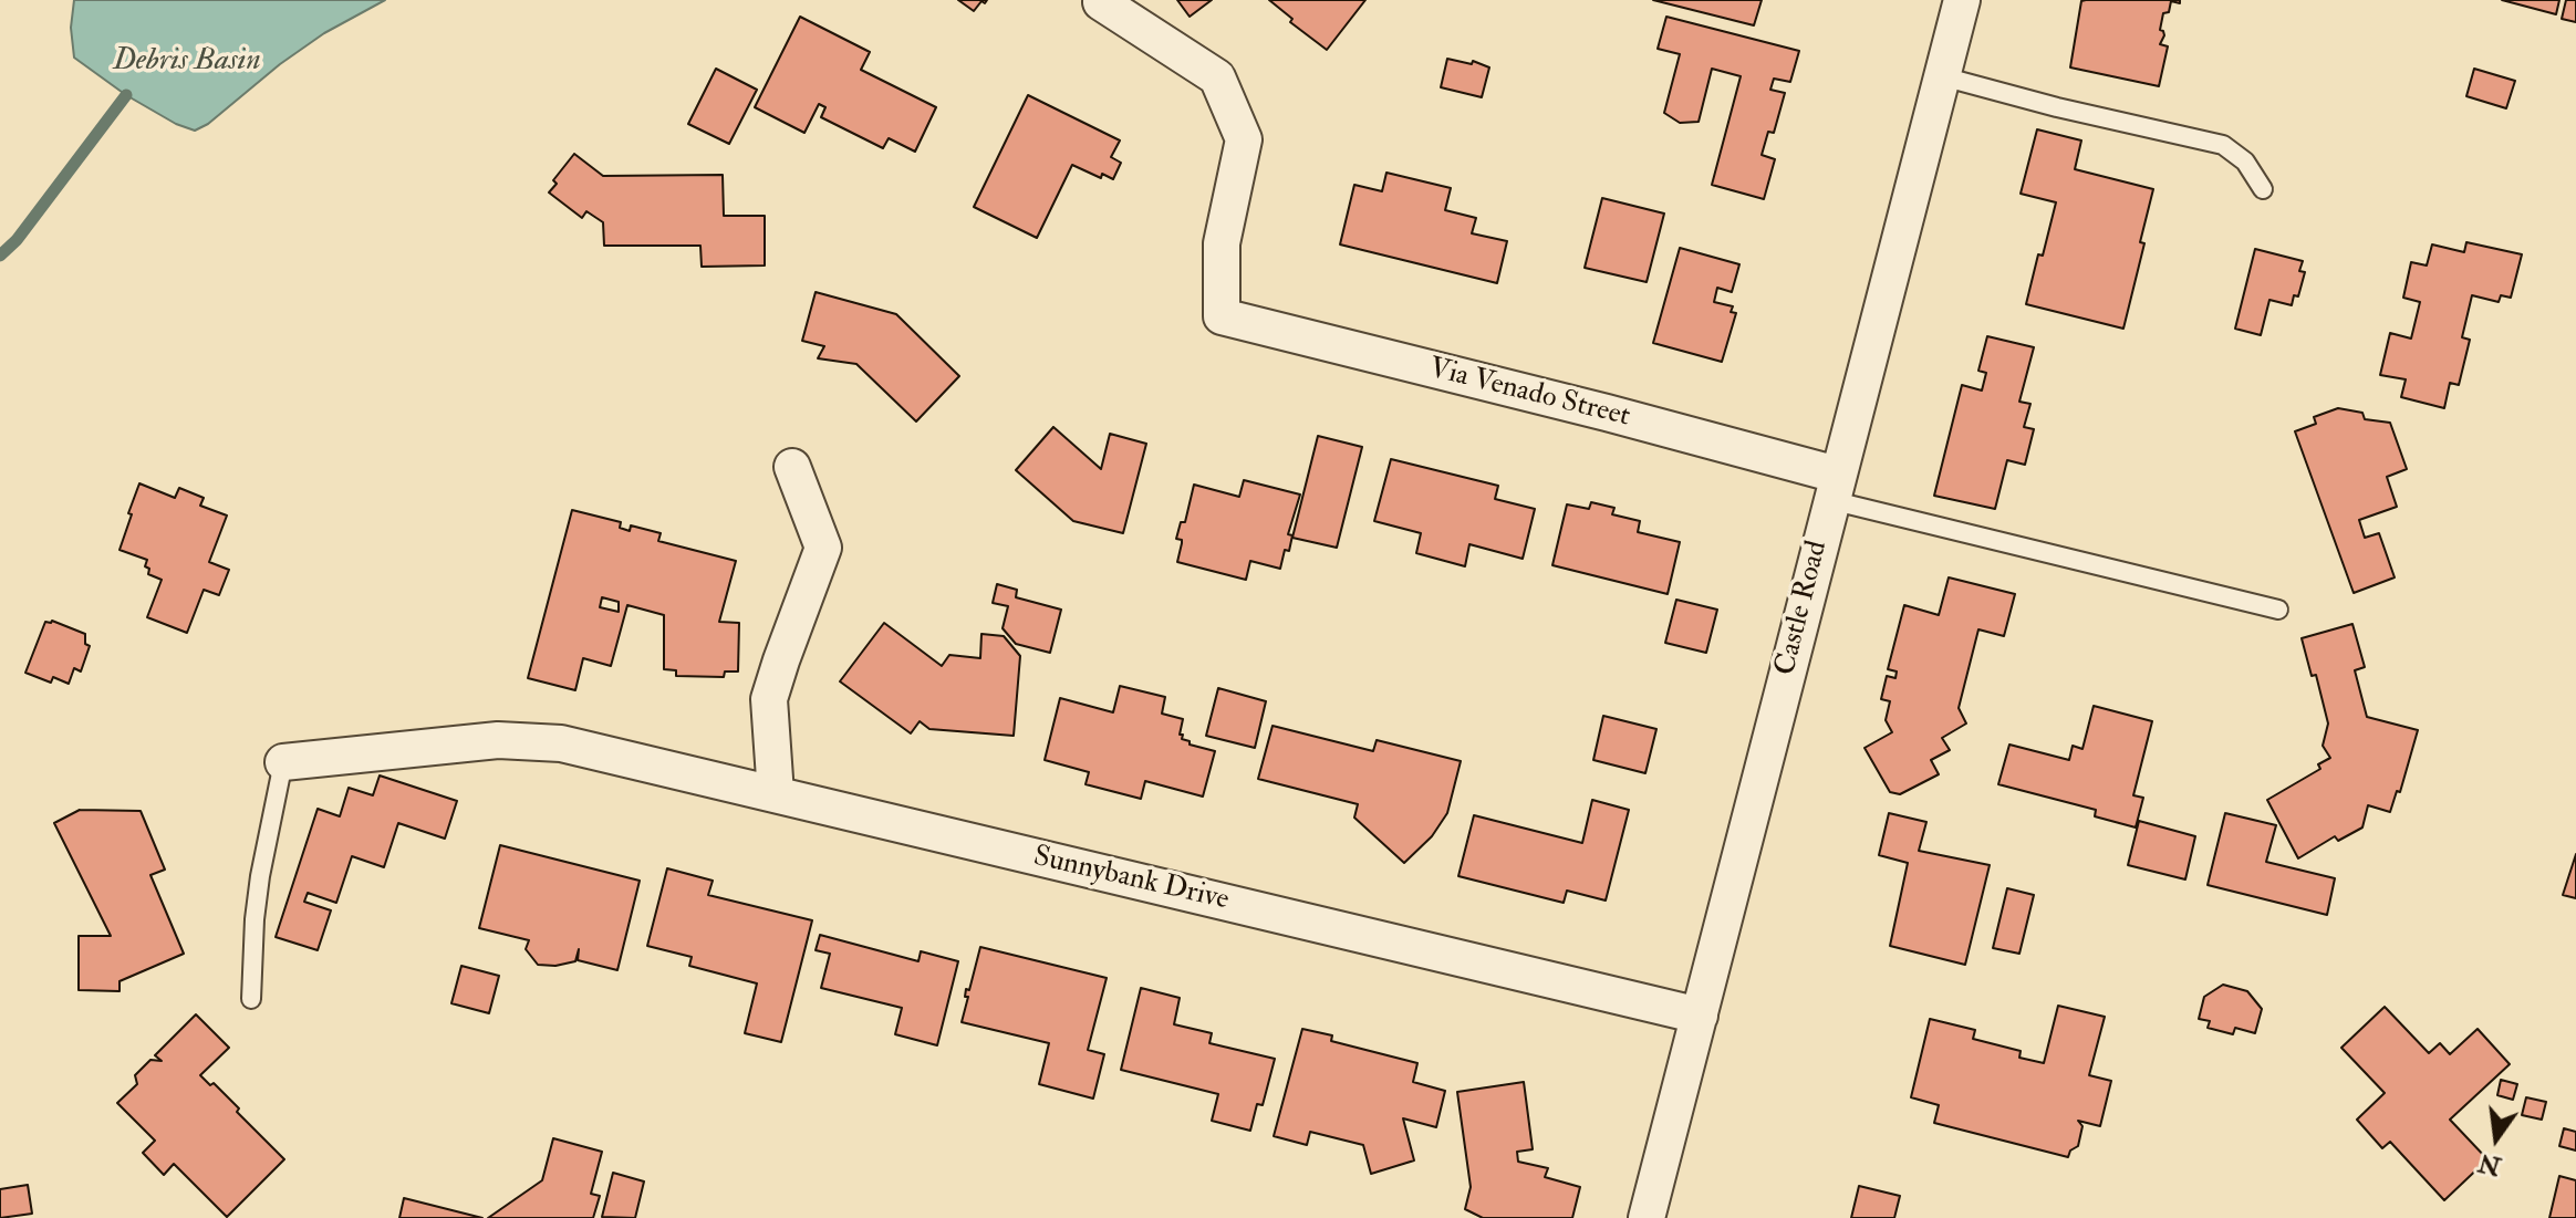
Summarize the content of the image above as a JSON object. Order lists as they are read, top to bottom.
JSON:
{
  "streets": {
    "street": ["Via Venado Street", "Castle Road", "Sunnybank Drive"]
  },
  "crossings": [
    ["Via Venado Street", "Castle Road"],
    ["Castle Road", "Sunnybank Drive"]
  ],
  "water": ["Debris Basin"],
  "north": "bottom"
}
